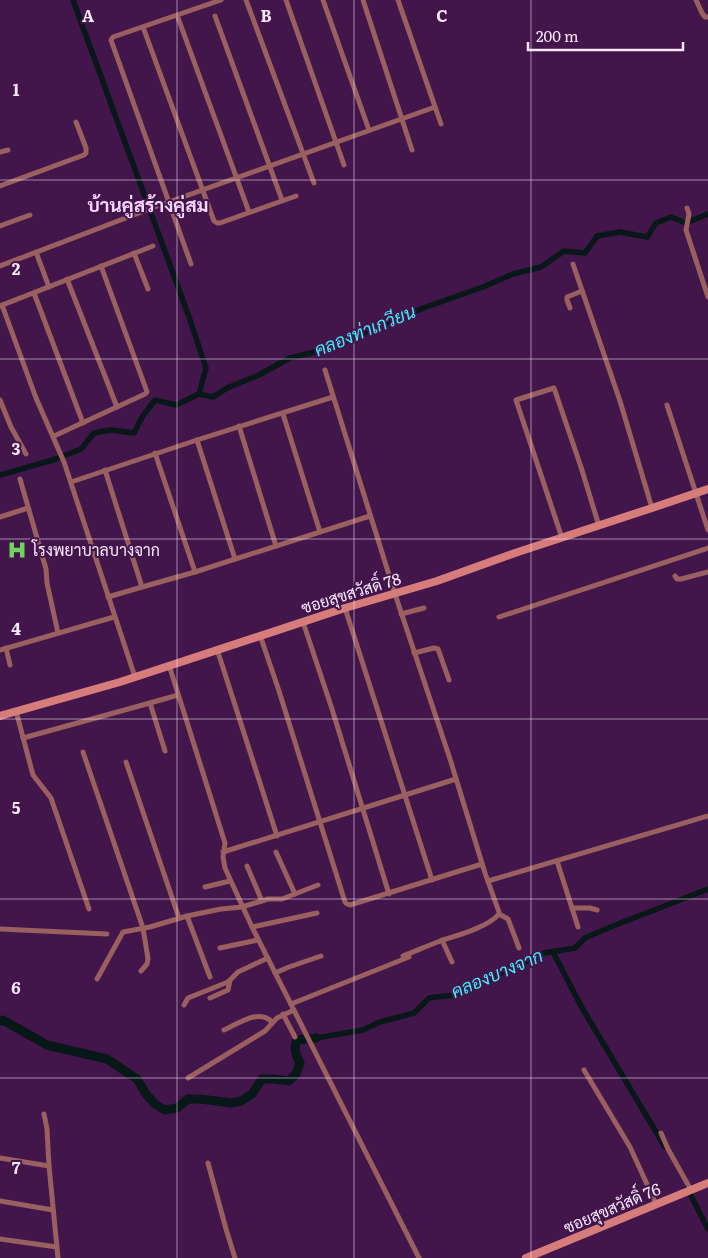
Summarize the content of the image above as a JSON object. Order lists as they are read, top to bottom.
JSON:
{
  "streets": {
    "street": ["ซอยสุขสวัสดิ์ 78", "ซอยสุขสวัสดิ์ 76"]
  },
  "districts": ["บ้านคู่สร้างคู่สม"],
  "water": ["คลองท่าเกวียน", "คลองบางจาก"],
  "places": {
    "hospital": ["โรงพยาบาลบางจาก"]
  },
  "scale_bar": "200 m",
  "grid": {
    "columns": ["A", "B", "C"],
    "rows": [
      "1",
      "2",
      "3",
      "4",
      "5",
      "6",
      "7"
    ]
  }
}
